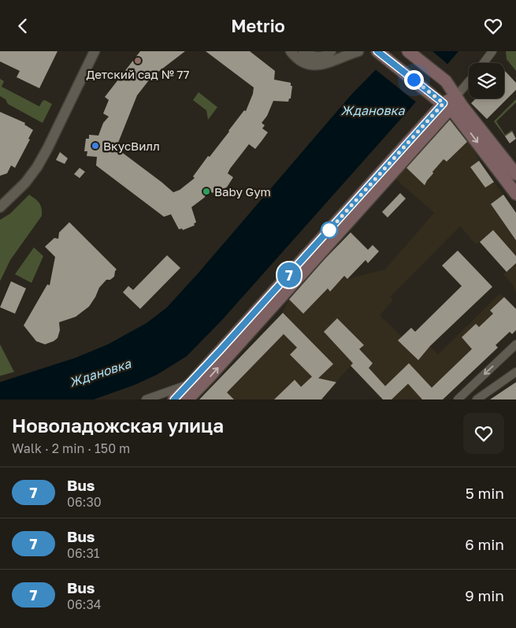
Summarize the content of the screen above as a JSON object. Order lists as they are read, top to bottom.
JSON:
{
  "water": ["Ждановка"],
  "places": ["Детский сад № 77", "ВкусВилл", "Baby Gym"],
  "lines": ["bus line 7"],
  "page": {
    "header": "Metrio",
    "on_map": "7",
    "heading": ["Новоладожская улица", "Walk · 2 min · 150 m"],
    "list": [
      {
        "mark": "7",
        "name": "Bus",
        "note": "06:30",
        "value": "5 min"
      },
      {
        "mark": "7",
        "name": "Bus",
        "note": "06:31",
        "value": "6 min"
      },
      {
        "mark": "7",
        "name": "Bus",
        "note": "06:34",
        "value": "9 min"
      }
    ]
  }
}
